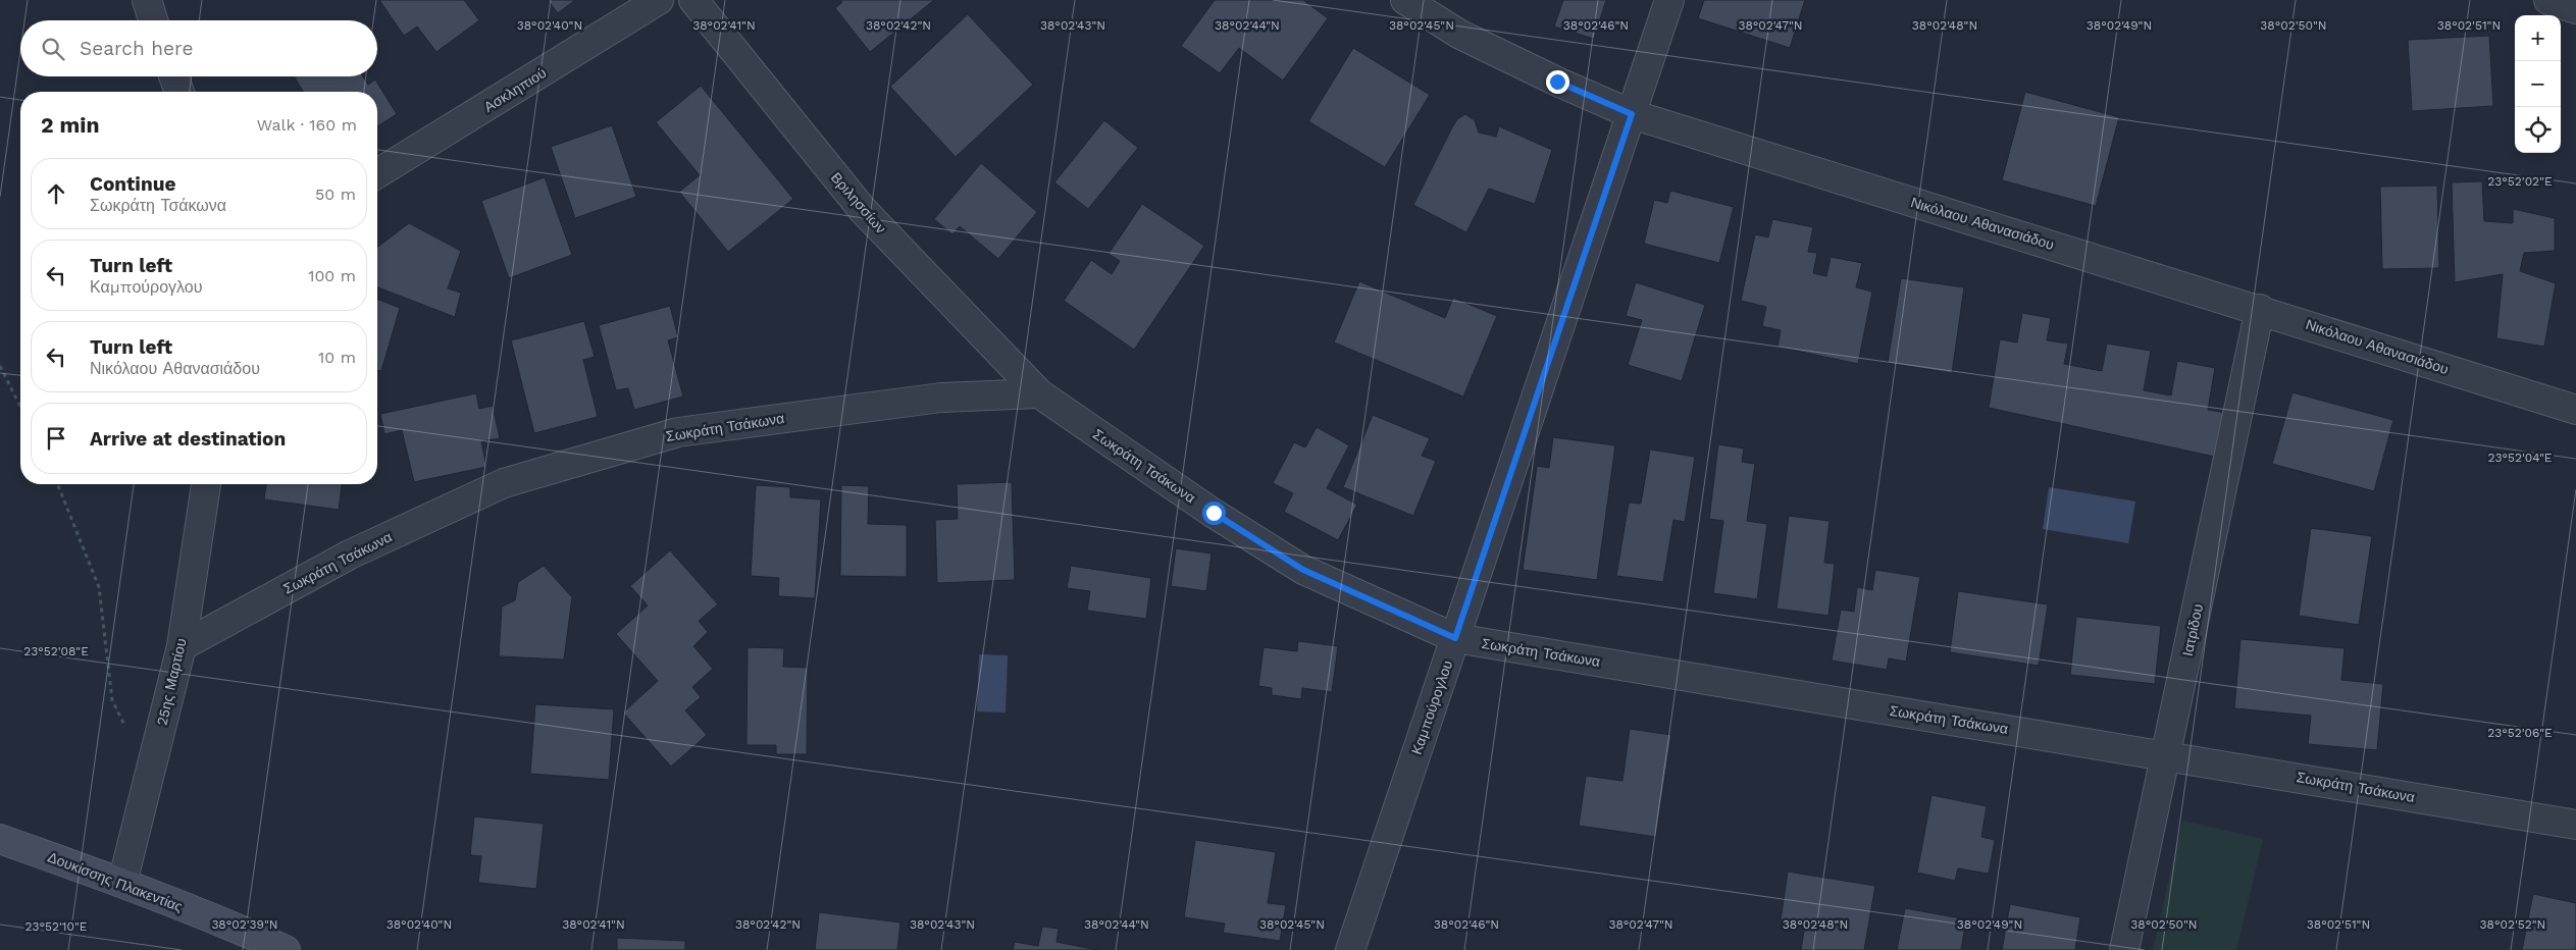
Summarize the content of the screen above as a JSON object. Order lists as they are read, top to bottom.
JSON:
{
  "streets": {
    "main road": ["Δουκίσσης Πλακεντίας"],
    "street": [
      "Ασκληπιού",
      "Βριλησσίων",
      "Νικόλαου Αθανασιάδου",
      "Σωκράτη Τσάκωνα",
      "Ιατρίδου",
      "25ης Μαρτίου",
      "Καμπούρογλου"
    ]
  },
  "crossings": [
    ["Βριλησσίων", "Σωκράτη Τσάκωνα"],
    ["Νικόλαου Αθανασιάδου", "Ιατρίδου"],
    ["Νικόλαου Αθανασιάδου", "Καμπούρογλου"],
    ["Σωκράτη Τσάκωνα", "Ιατρίδου"],
    ["Σωκράτη Τσάκωνα", "25ης Μαρτίου"],
    ["Σωκράτη Τσάκωνα", "Καμπούρογλου"],
    ["25ης Μαρτίου", "Δουκίσσης Πλακεντίας"]
  ],
  "page": {
    "map_buttons": ["+", "−"],
    "search": "Search here",
    "heading": ["2 min", "Walk · 160 m"],
    "list": [
      ["Continue", "Σωκράτη Τσάκωνα", "50 m"],
      ["Turn left", "Καμπούρογλου", "100 m"],
      ["Turn left", "Νικόλαου Αθανασιάδου", "10 m"],
      "Arrive at destination"
    ]
  },
  "coordinates": [
    "38°02'40\"N",
    "38°02'41\"N",
    "38°02'42\"N",
    "38°02'43\"N",
    "38°02'44\"N",
    "38°02'45\"N",
    "38°02'46\"N",
    "38°02'47\"N",
    "38°02'48\"N",
    "38°02'49\"N",
    "38°02'50\"N",
    "38°02'51\"N",
    "23°52'02\"E",
    "23°52'04\"E",
    "23°52'08\"E",
    "23°52'06\"E",
    "38°02'39\"N",
    "38°02'52\"N",
    "23°52'10\"E"
  ]
}
